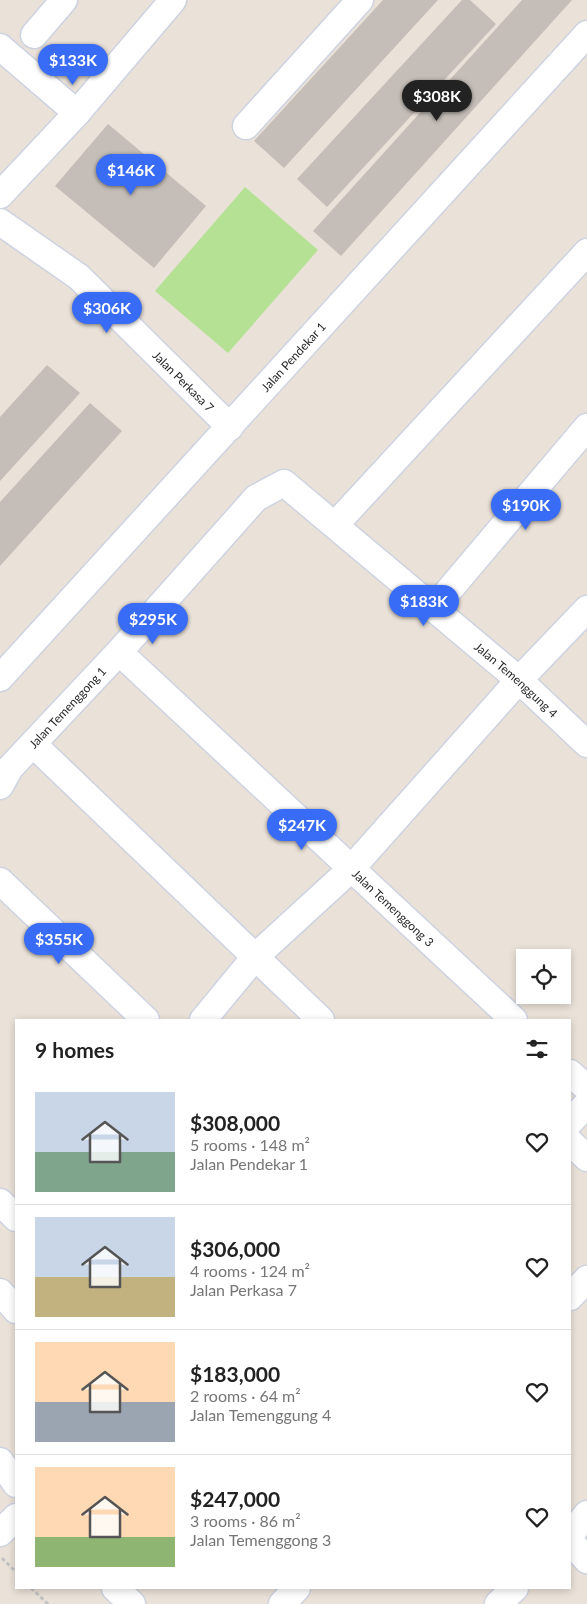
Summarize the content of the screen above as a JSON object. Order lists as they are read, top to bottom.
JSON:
{
  "streets": {
    "street": [
      "Jalan Pendekar 1",
      "Jalan Perkasa 7",
      "Jalan Temenggung 4",
      "Jalan Temenggong 1",
      "Jalan Temenggong 3"
    ]
  },
  "crossings": [
    ["Jalan Pendekar 1", "Jalan Perkasa 7"],
    ["Jalan Temenggung 4", "Jalan Temenggong 1"],
    ["Jalan Temenggong 1", "Jalan Temenggong 3"]
  ],
  "page": {
    "price": [
      "$133K",
      "$308K",
      "$146K",
      "$306K",
      "$190K",
      "$183K",
      "$295K",
      "$247K",
      "$355K"
    ],
    "heading": "9 homes",
    "list": [
      {
        "name": "$308,000",
        "note": "5 rooms · 148 m² · Jalan Pendekar 1"
      },
      {
        "name": "$306,000",
        "note": "4 rooms · 124 m² · Jalan Perkasa 7"
      },
      {
        "name": "$183,000",
        "note": "2 rooms · 64 m² · Jalan Temenggung 4"
      },
      {
        "name": "$247,000",
        "note": "3 rooms · 86 m² · Jalan Temenggong 3"
      }
    ]
  }
}
